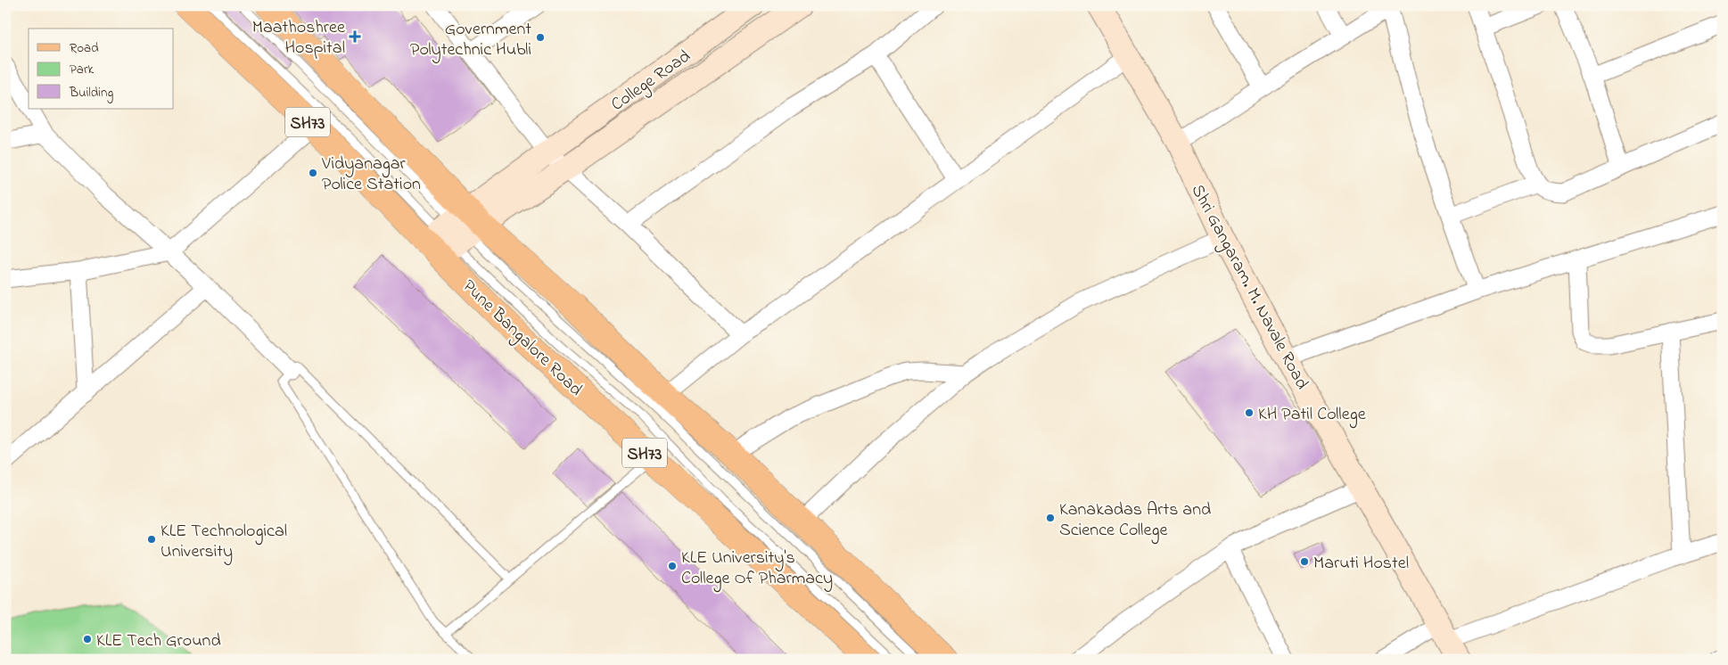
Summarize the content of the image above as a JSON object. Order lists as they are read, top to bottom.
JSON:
{
  "streets": {
    "main road": [
      "College Road",
      "SH73",
      "Shri Gangaram. M. Navale Road",
      "Pune Bangalore Road"
    ]
  },
  "crossings": [
    ["College Road", "Pune Bangalore Road"]
  ],
  "places": {
    "health": ["Maathoshree Hospital"],
    "other": [
      "Government Polytechnic Hubli",
      "Vidyanagar Police Station",
      "KH Patil College",
      "Kanakadas Arts and Science College",
      "KLE Technological University",
      "Maruti Hostel",
      "KLE University's College Of Pharmacy",
      "KLE Tech Ground"
    ]
  },
  "legend": ["Road", "Park", "Building"]
}
